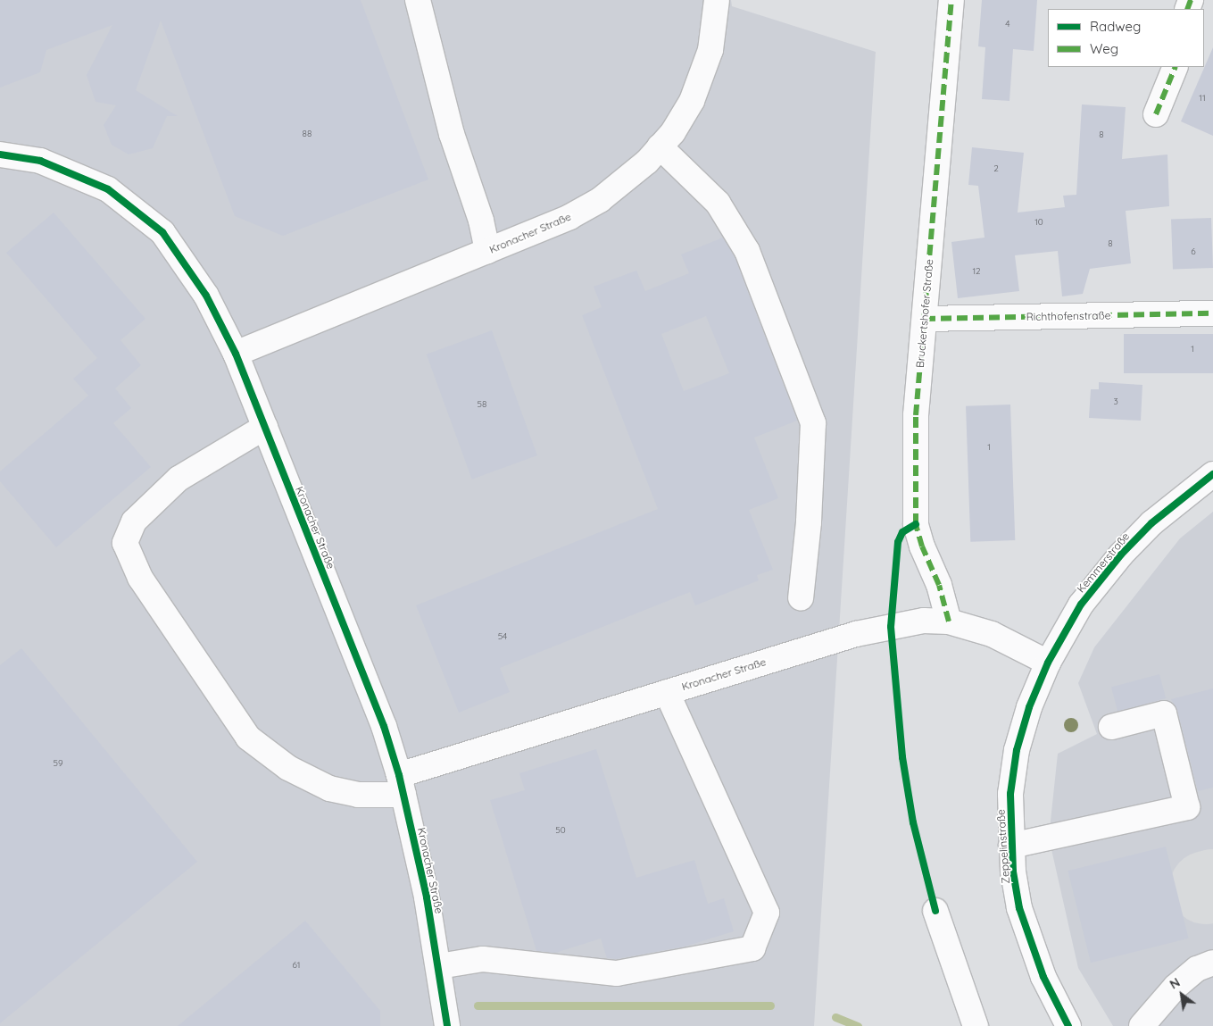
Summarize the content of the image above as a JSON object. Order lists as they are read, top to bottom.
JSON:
{
  "streets": {
    "street": [
      "Kronacher Straße",
      "Bruckertshofer Straße",
      "Richthofenstraße",
      "Kemmerstraße",
      "Zeppelinstraße"
    ]
  },
  "crossings": [
    ["Kronacher Straße", "Bruckertshofer Straße"],
    ["Kronacher Straße", "Kemmerstraße"],
    ["Kronacher Straße", "Zeppelinstraße"],
    ["Bruckertshofer Straße", "Richthofenstraße"],
    ["Kemmerstraße", "Zeppelinstraße"]
  ],
  "house_numbers": [
    "4",
    "11",
    "88",
    "8",
    "2",
    "10",
    "8",
    "6",
    "12",
    "1",
    "3",
    "58",
    "1",
    "54",
    "59",
    "50",
    "61"
  ],
  "legend": ["Radweg", "Weg"],
  "north": "top left"
}
